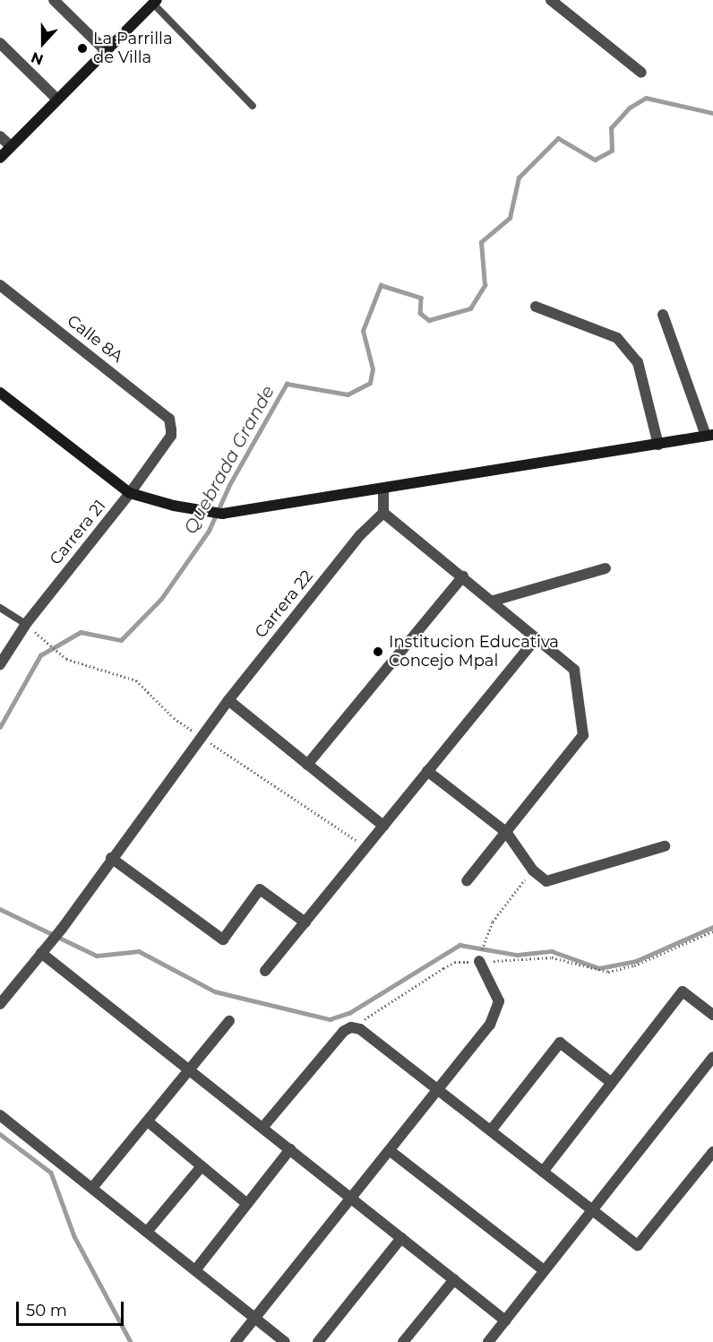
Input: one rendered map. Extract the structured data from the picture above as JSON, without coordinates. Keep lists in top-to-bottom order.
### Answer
{
  "streets": {
    "street": ["Calle 8A", "Carrera 21", "Carrera 22"]
  },
  "crossings": [
    ["Calle 8A", "Carrera 21"]
  ],
  "water": ["Quebrada Grande"],
  "places": ["La Parrilla de Villa", "Institucion Educativa Concejo Mpal"],
  "scale_bar": "50 m",
  "north": "bottom"
}
